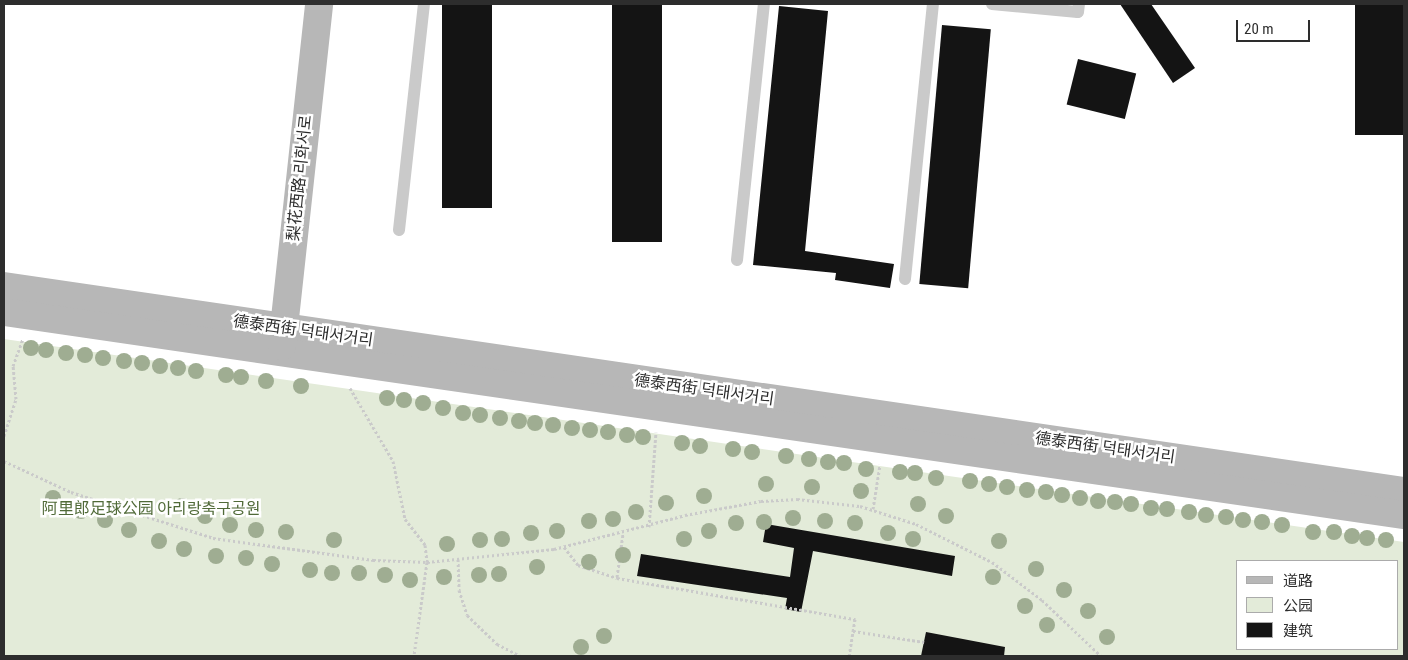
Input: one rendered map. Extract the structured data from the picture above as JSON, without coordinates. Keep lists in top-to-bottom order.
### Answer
{
  "streets": {
    "street": ["梨花西路 리화서로", "德泰西街 덕태서거리"]
  },
  "crossings": [
    ["梨花西路 리화서로", "德泰西街 덕태서거리"]
  ],
  "parks": ["阿里郎足球公园 아리랑축구공원"],
  "legend": ["道路", "公园", "建筑"],
  "scale_bar": "20 m"
}
